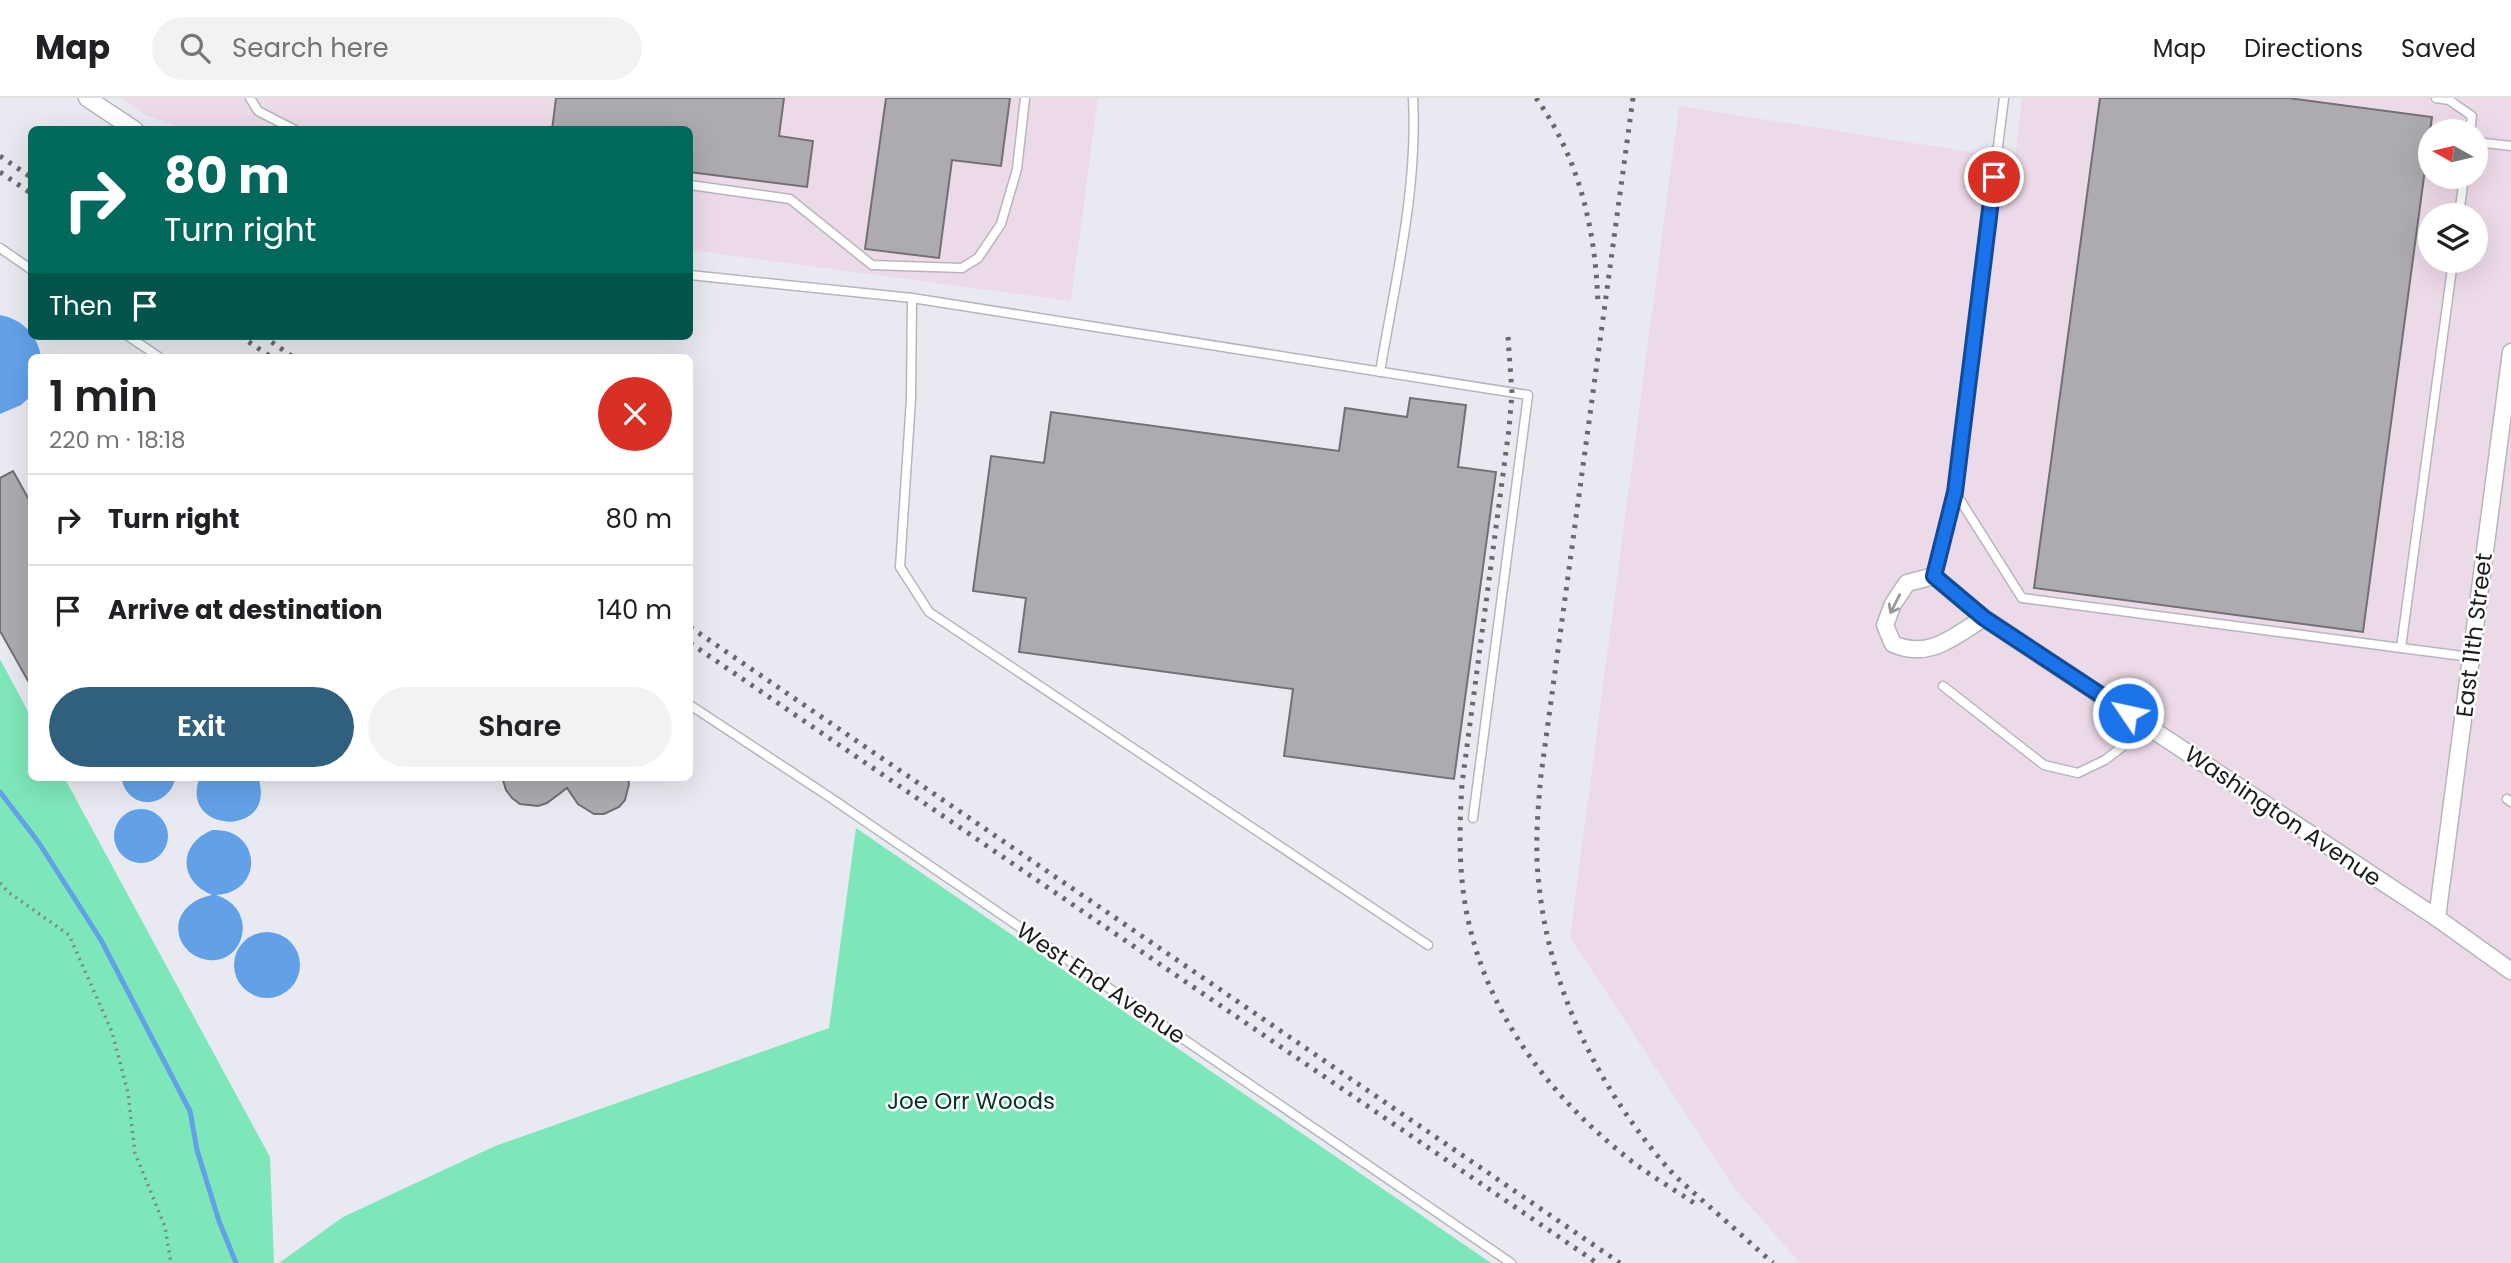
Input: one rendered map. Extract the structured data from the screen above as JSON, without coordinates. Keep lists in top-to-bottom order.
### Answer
{
  "streets": {
    "street": ["East 11th Street", "Washington Avenue"],
    "lane": ["West End Avenue"]
  },
  "crossings": [
    ["East 11th Street", "Washington Avenue"]
  ],
  "parks": ["Joe Orr Woods"],
  "north": "left",
  "page": {
    "header": "Map",
    "search": "Search here",
    "nav": ["Map", "Directions", "Saved"],
    "turn": ["80 m", "Turn right"],
    "then": "Then",
    "heading": ["1 min", "220 m · 18:18"],
    "list": [
      {
        "name": "Turn right",
        "value": "80 m"
      },
      {
        "name": "Arrive at destination",
        "value": "140 m"
      }
    ],
    "buttons": ["Exit", "Share"]
  }
}
